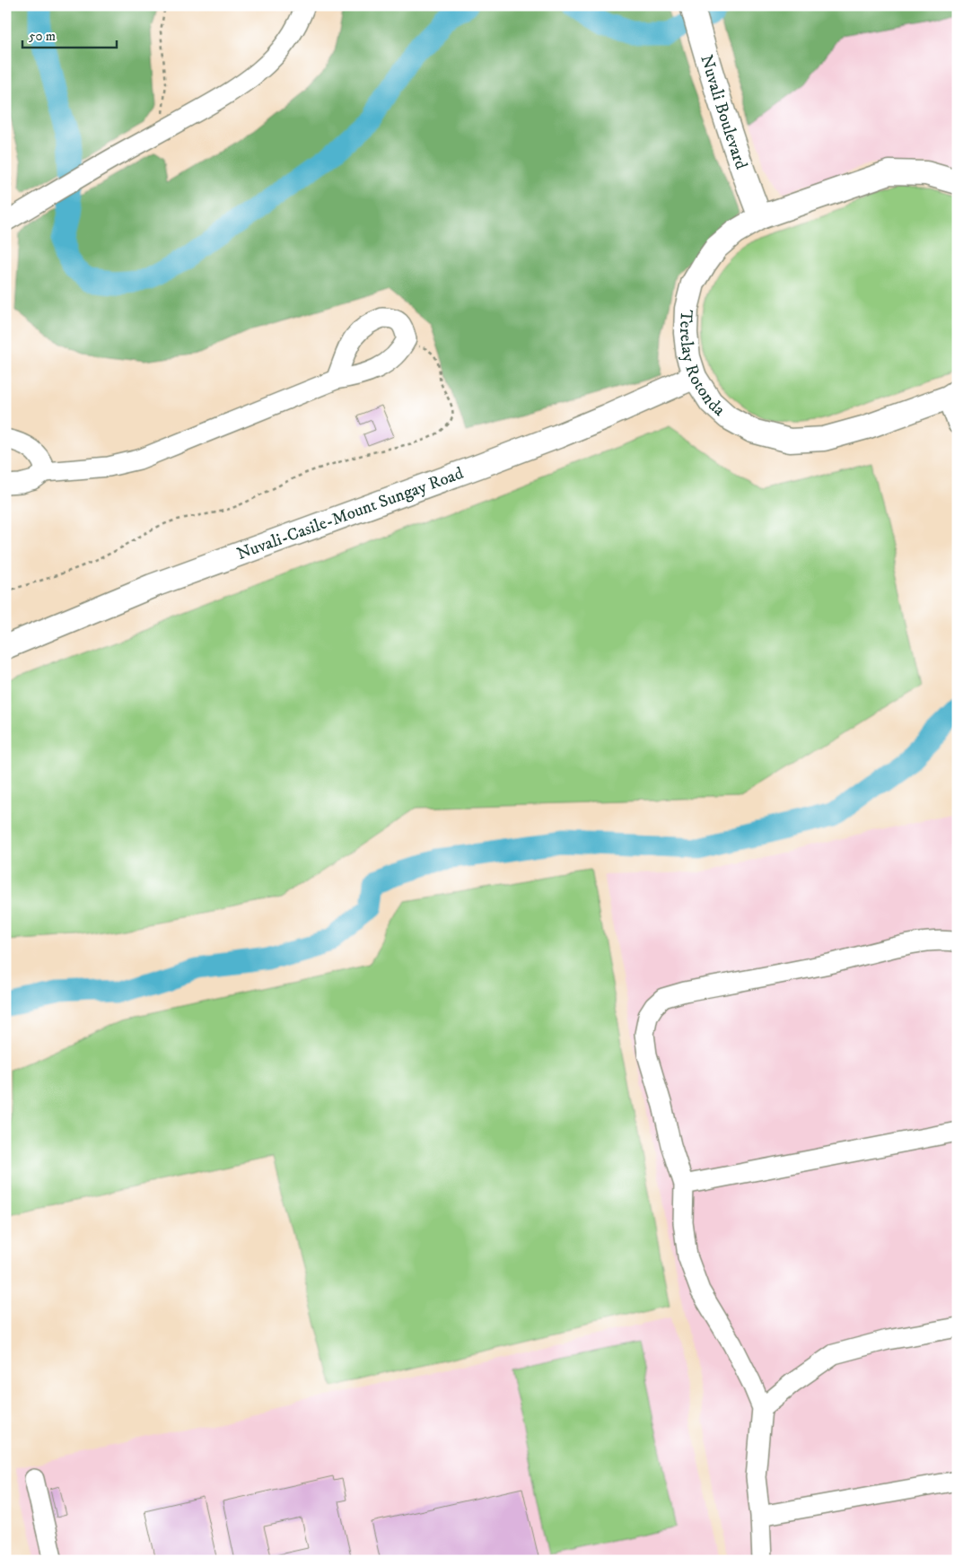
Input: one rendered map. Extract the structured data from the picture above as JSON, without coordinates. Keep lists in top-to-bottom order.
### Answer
{
  "streets": {
    "main road": ["Nuvali Boulevard", "Terelay Rotonda", "Nuvali-Casile-Mount Sungay Road"]
  },
  "crossings": [
    ["Nuvali Boulevard", "Terelay Rotonda"],
    ["Terelay Rotonda", "Nuvali-Casile-Mount Sungay Road"]
  ],
  "scale_bar": "50 m"
}
